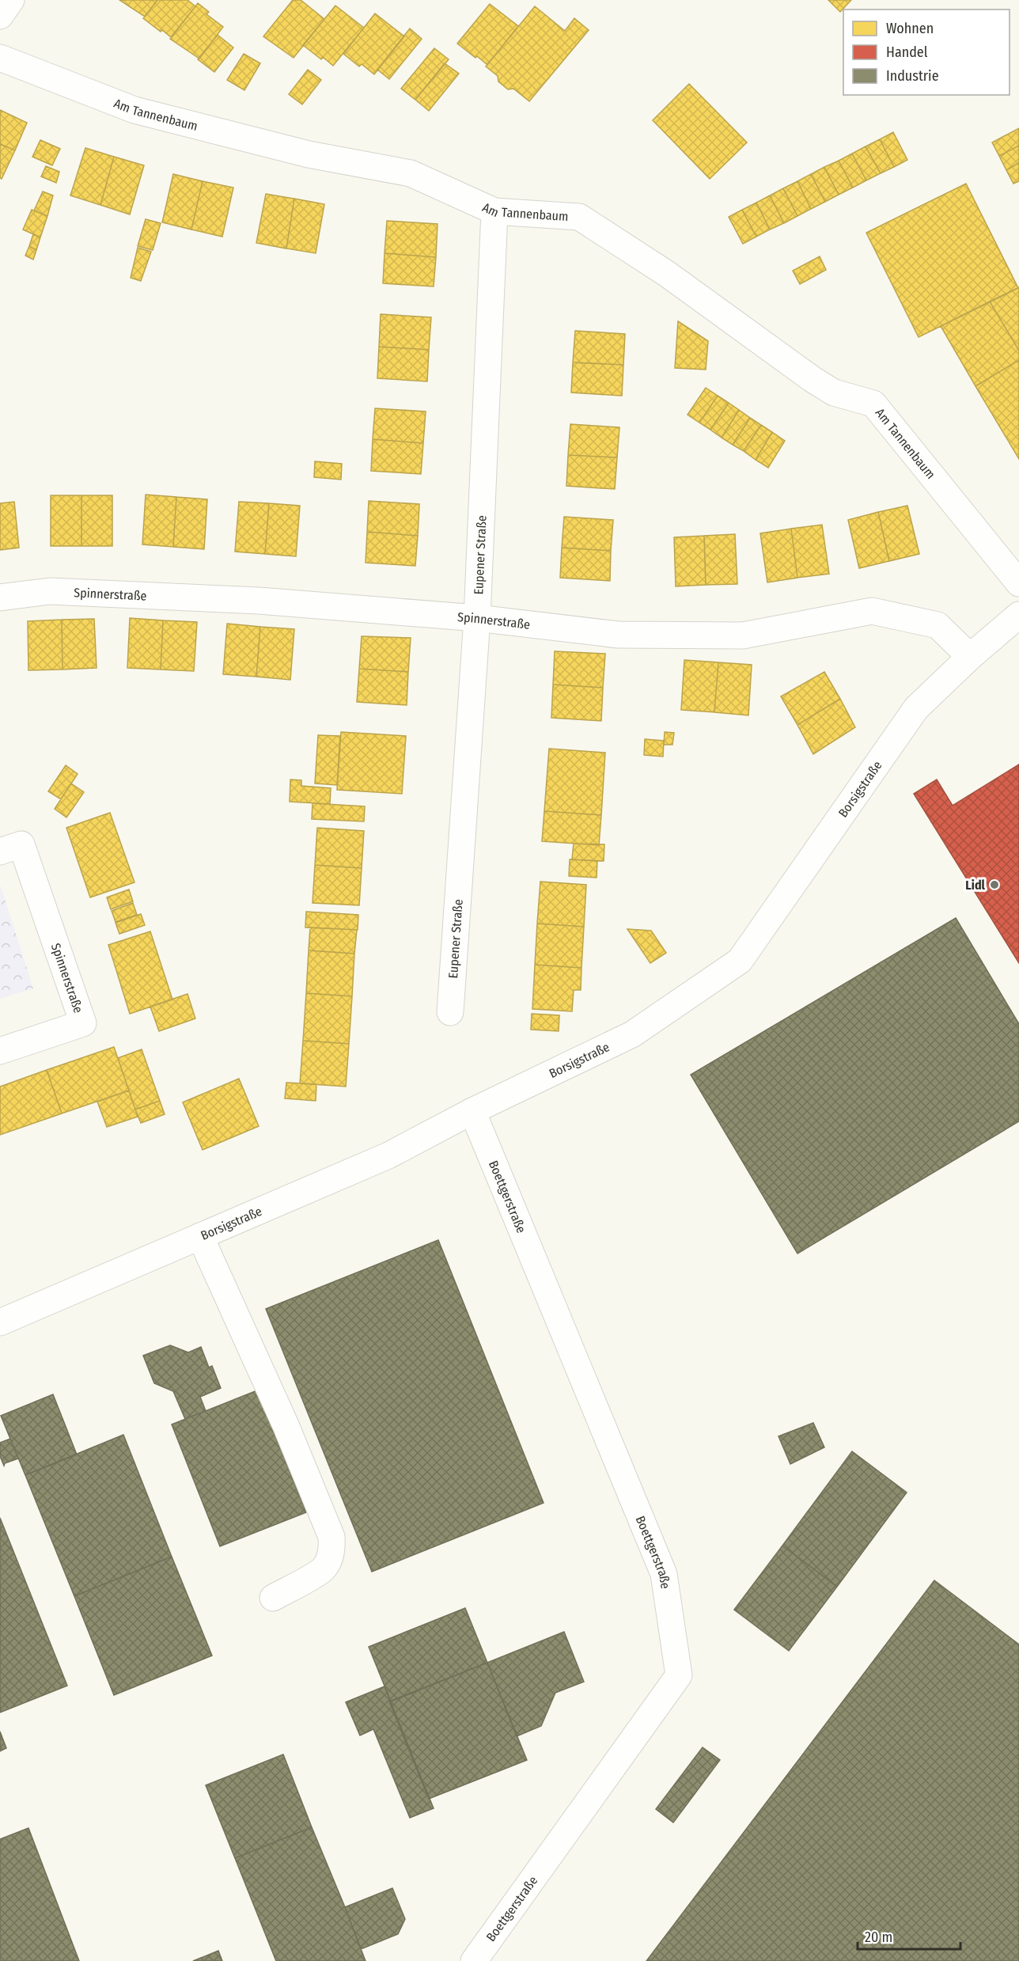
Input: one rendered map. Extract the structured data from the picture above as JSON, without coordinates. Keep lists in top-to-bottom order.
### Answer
{
  "streets": {
    "street": [
      "Am Tannenbaum",
      "Eupener Straße",
      "Spinnerstraße",
      "Borsigstraße",
      "Boettgerstraße"
    ]
  },
  "crossings": [
    ["Am Tannenbaum", "Eupener Straße"],
    ["Eupener Straße", "Spinnerstraße"],
    ["Spinnerstraße", "Borsigstraße"],
    ["Borsigstraße", "Boettgerstraße"]
  ],
  "places": ["Lidl"],
  "legend": ["Wohnen", "Handel", "Industrie"],
  "scale_bar": "20 m"
}
